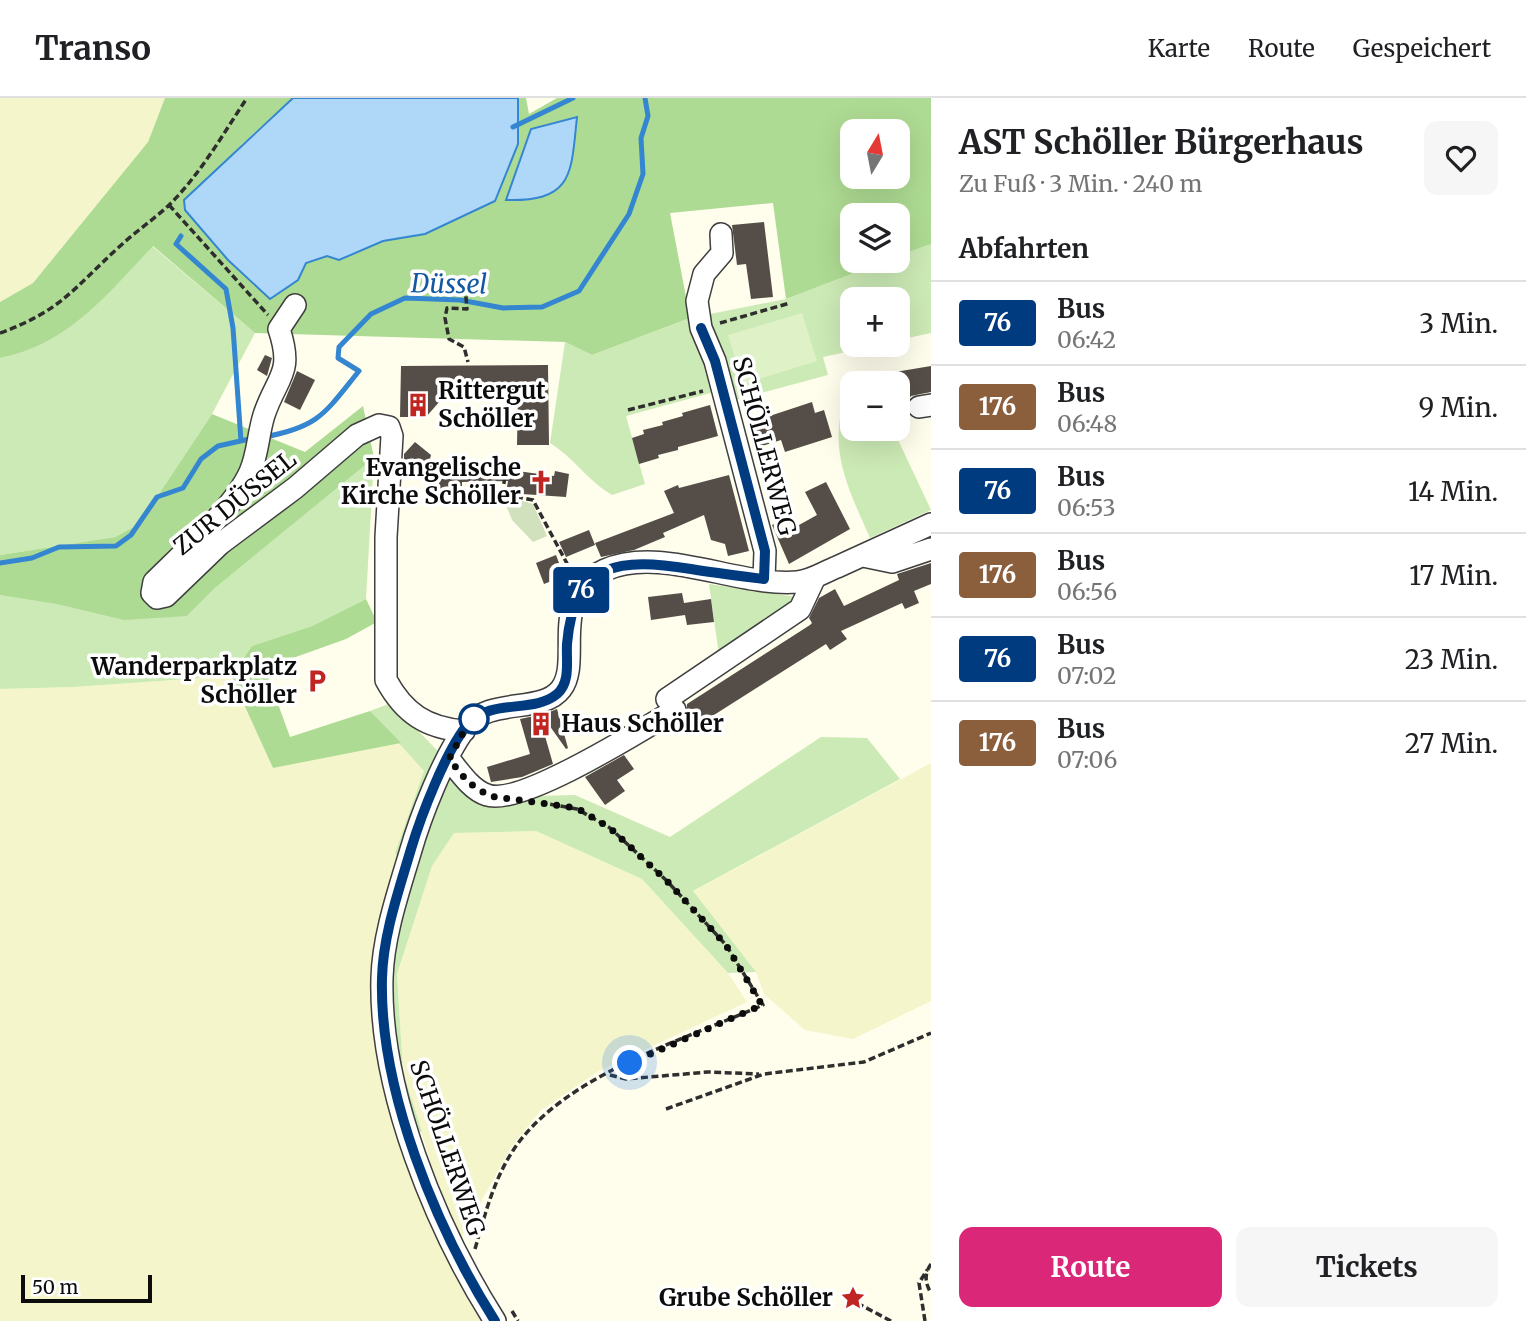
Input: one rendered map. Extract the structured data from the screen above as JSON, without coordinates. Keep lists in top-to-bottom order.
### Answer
{
  "streets": {
    "street": ["SCHÖLLERWEG", "ZUR DÜSSEL"]
  },
  "crossings": [
    ["SCHÖLLERWEG", "ZUR DÜSSEL"]
  ],
  "water": ["Düssel"],
  "places": {
    "building": ["Rittergut Schöller", "Haus Schöller"],
    "church": ["Evangelische Kirche Schöller"],
    "parking": ["Wanderparkplatz Schöller"],
    "place": ["Grube Schöller"]
  },
  "lines": ["bus line 76"],
  "scale_bar": "50 m",
  "north": "top",
  "page": {
    "header": "Transo",
    "nav": ["Karte", "Route", "Gespeichert"],
    "on_map": "76",
    "heading": [
      ["AST Schöller Bürgerhaus", "Zu Fuß · 3 Min. · 240 m"],
      "Abfahrten"
    ],
    "map_buttons": ["+", "−"],
    "list": [
      {
        "mark": "76",
        "name": "Bus",
        "note": "06:42",
        "value": "3 Min."
      },
      {
        "mark": "176",
        "name": "Bus",
        "note": "06:48",
        "value": "9 Min."
      },
      {
        "mark": "76",
        "name": "Bus",
        "note": "06:53",
        "value": "14 Min."
      },
      {
        "mark": "176",
        "name": "Bus",
        "note": "06:56",
        "value": "17 Min."
      },
      {
        "mark": "76",
        "name": "Bus",
        "note": "07:02",
        "value": "23 Min."
      },
      {
        "mark": "176",
        "name": "Bus",
        "note": "07:06",
        "value": "27 Min."
      }
    ],
    "buttons": ["Route", "Tickets"],
    "scale": "50 m"
  }
}
